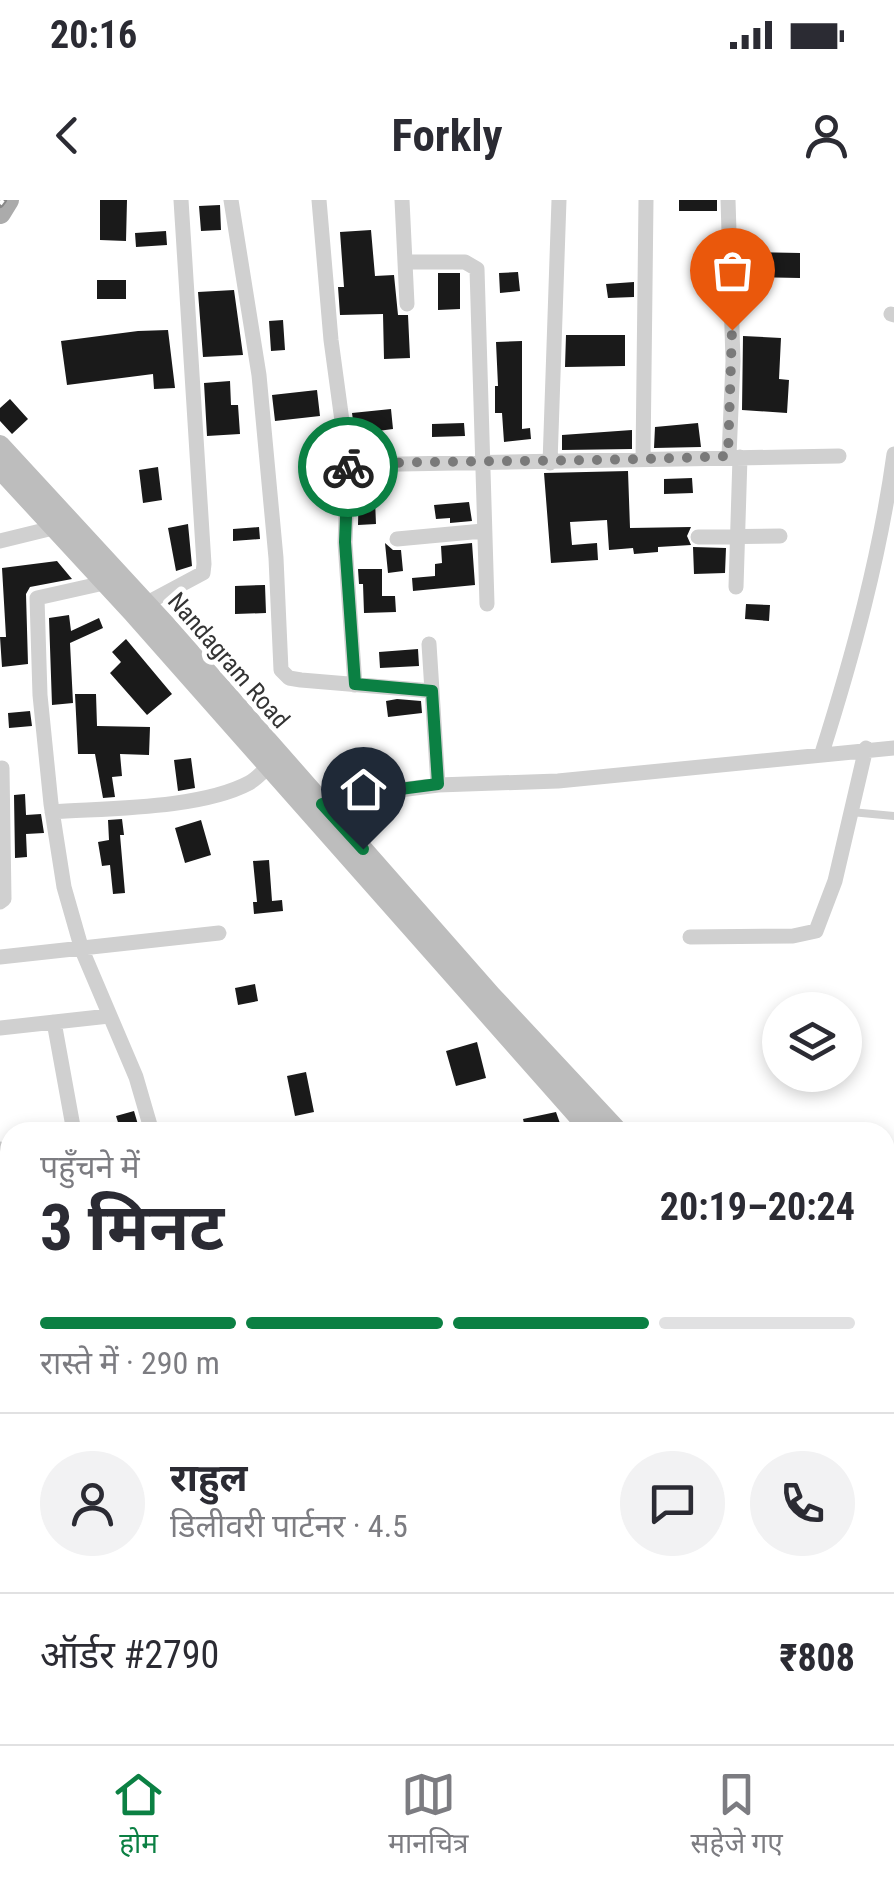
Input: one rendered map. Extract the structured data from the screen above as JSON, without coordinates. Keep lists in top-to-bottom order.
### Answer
{
  "streets": {
    "street": ["Nandagram Road"]
  },
  "page": {
    "status": "20:16",
    "header": "Forkly",
    "heading": ["3 मिनट", "पहुँचने में", "20:19–20:24"],
    "panel": [
      "राहुल",
      "डिलीवरी पार्टनर · 4.5",
      "ऑर्डर #2790",
      "₹808"
    ],
    "bar": "रास्ते में · 290 m",
    "tabs": ["होम", "मानचित्र", "सहेजे गए"]
  }
}
